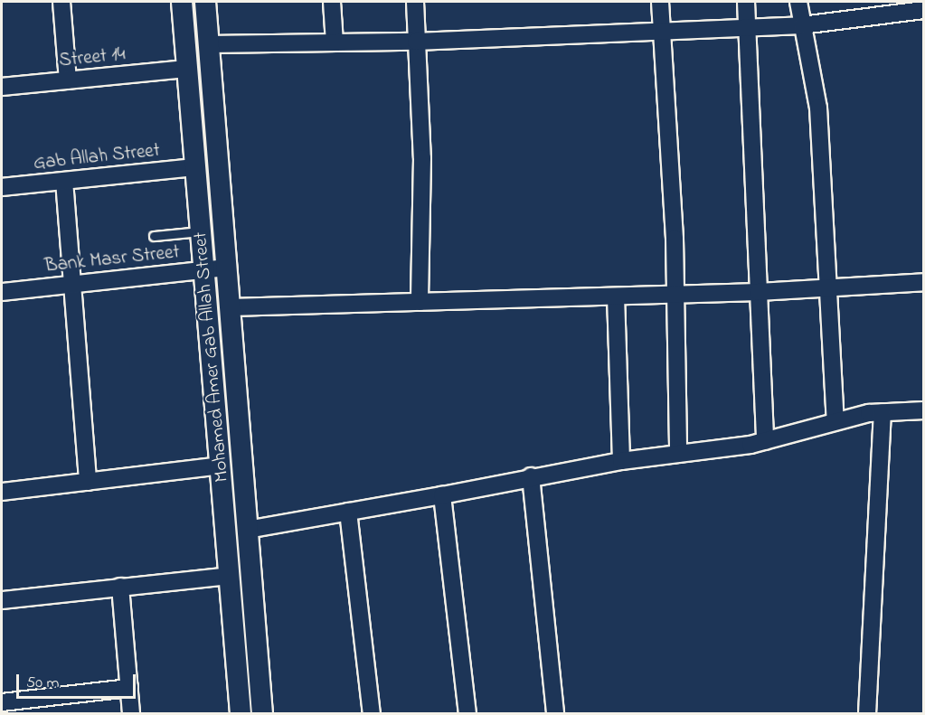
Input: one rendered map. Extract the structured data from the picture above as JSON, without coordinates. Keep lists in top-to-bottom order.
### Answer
{
  "streets": {
    "street": [
      "Street 14",
      "Gab Allah Street",
      "Bank Masr Street",
      "Mohamed Amer Gab Allah Street"
    ]
  },
  "crossings": [
    ["Street 14", "Mohamed Amer Gab Allah Street"],
    ["Gab Allah Street", "Mohamed Amer Gab Allah Street"],
    ["Bank Masr Street", "Mohamed Amer Gab Allah Street"]
  ],
  "scale_bar": "50 m"
}
